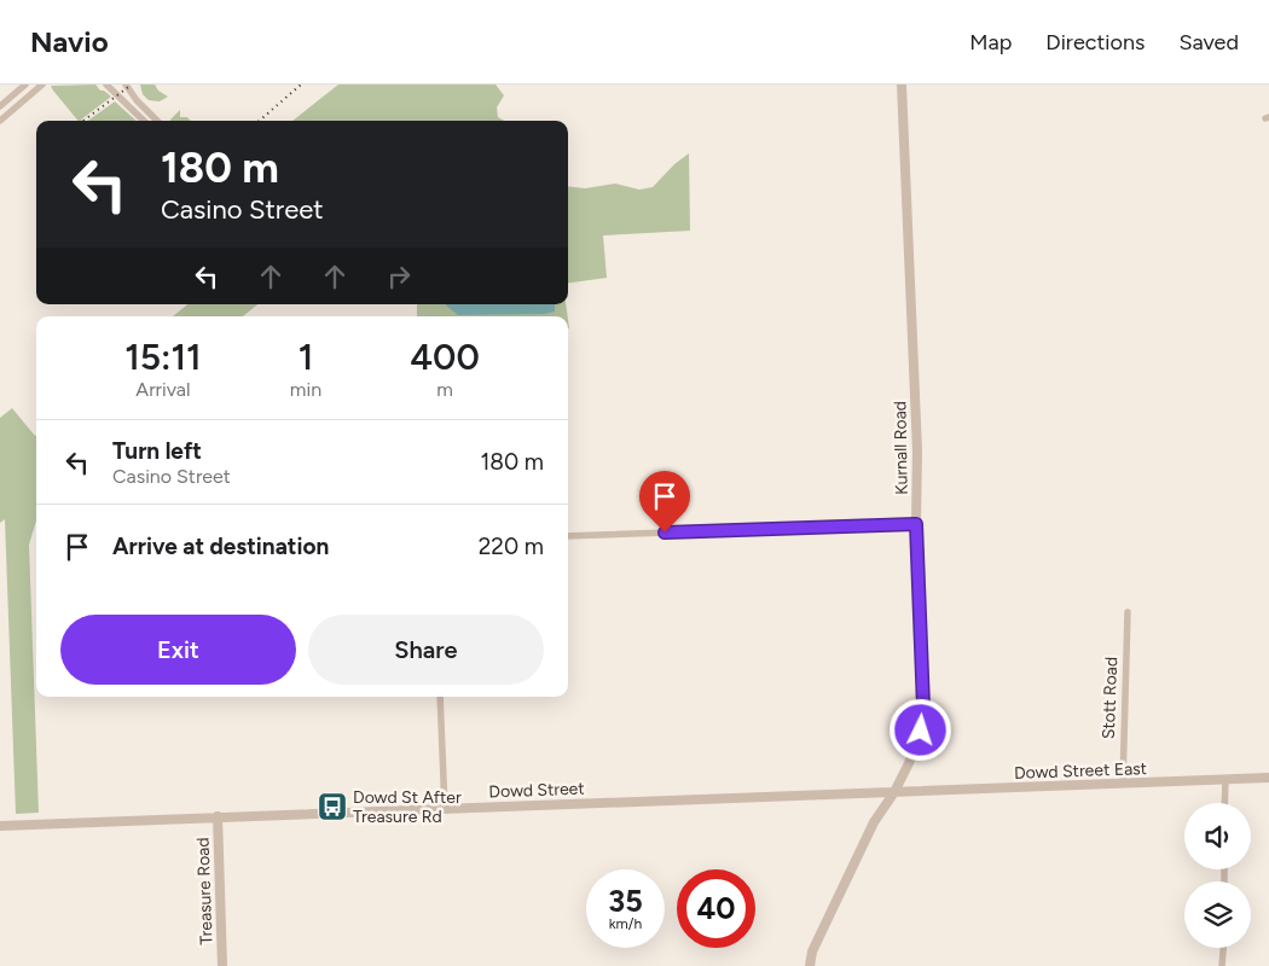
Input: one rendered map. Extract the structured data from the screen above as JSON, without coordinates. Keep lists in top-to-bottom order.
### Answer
{
  "streets": {
    "street": [
      "Kurnall Road",
      "Stott Road",
      "Dowd Street East",
      "Dowd Street",
      "Treasure Road"
    ]
  },
  "crossings": [
    ["Kurnall Road", "Dowd Street East"],
    ["Kurnall Road", "Dowd Street"],
    ["Stott Road", "Dowd Street East"],
    ["Dowd Street East", "Dowd Street"],
    ["Dowd Street", "Treasure Road"]
  ],
  "places": {
    "bus stop": ["Dowd St After Treasure Rd"]
  },
  "page": {
    "header": "Navio",
    "nav": ["Map", "Directions", "Saved"],
    "turn": ["180 m", "Casino Street"],
    "eta": [
      "15:11",
      "Arrival",
      "1",
      "min",
      "400",
      "m"
    ],
    "list": [
      {
        "name": "Turn left",
        "note": "Casino Street",
        "value": "180 m"
      },
      {
        "name": "Arrive at destination",
        "value": "220 m"
      }
    ],
    "buttons": ["Exit", "Share"],
    "speed": "35 km/h",
    "limit": "40"
  }
}
